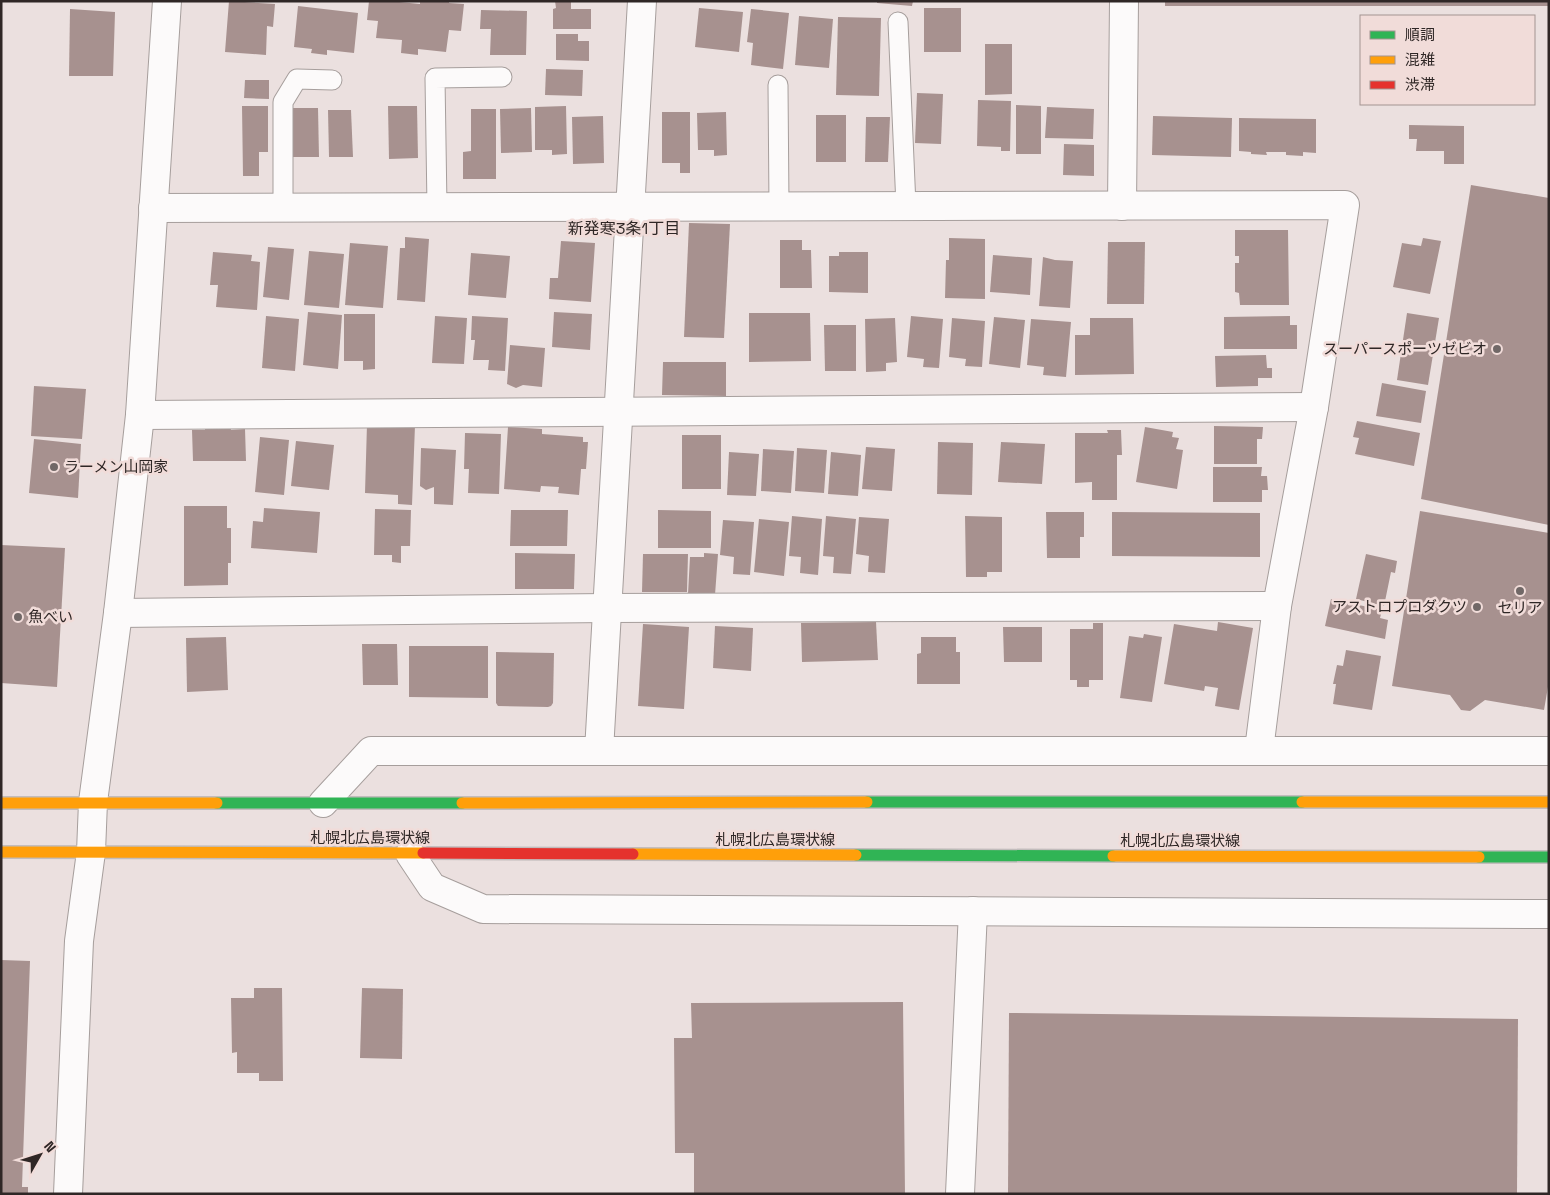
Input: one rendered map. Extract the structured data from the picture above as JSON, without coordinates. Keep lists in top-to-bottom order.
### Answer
{
  "streets": {
    "main road": ["札幌北広島環状線"]
  },
  "districts": ["新発寒3条1丁目"],
  "places": [
    "スーパースポーツゼビオ",
    "ラーメン山岡家",
    "セリア",
    "アストロプロダクツ",
    "魚べい"
  ],
  "legend": ["順調", "混雑", "渋滞"],
  "north": "top right"
}
